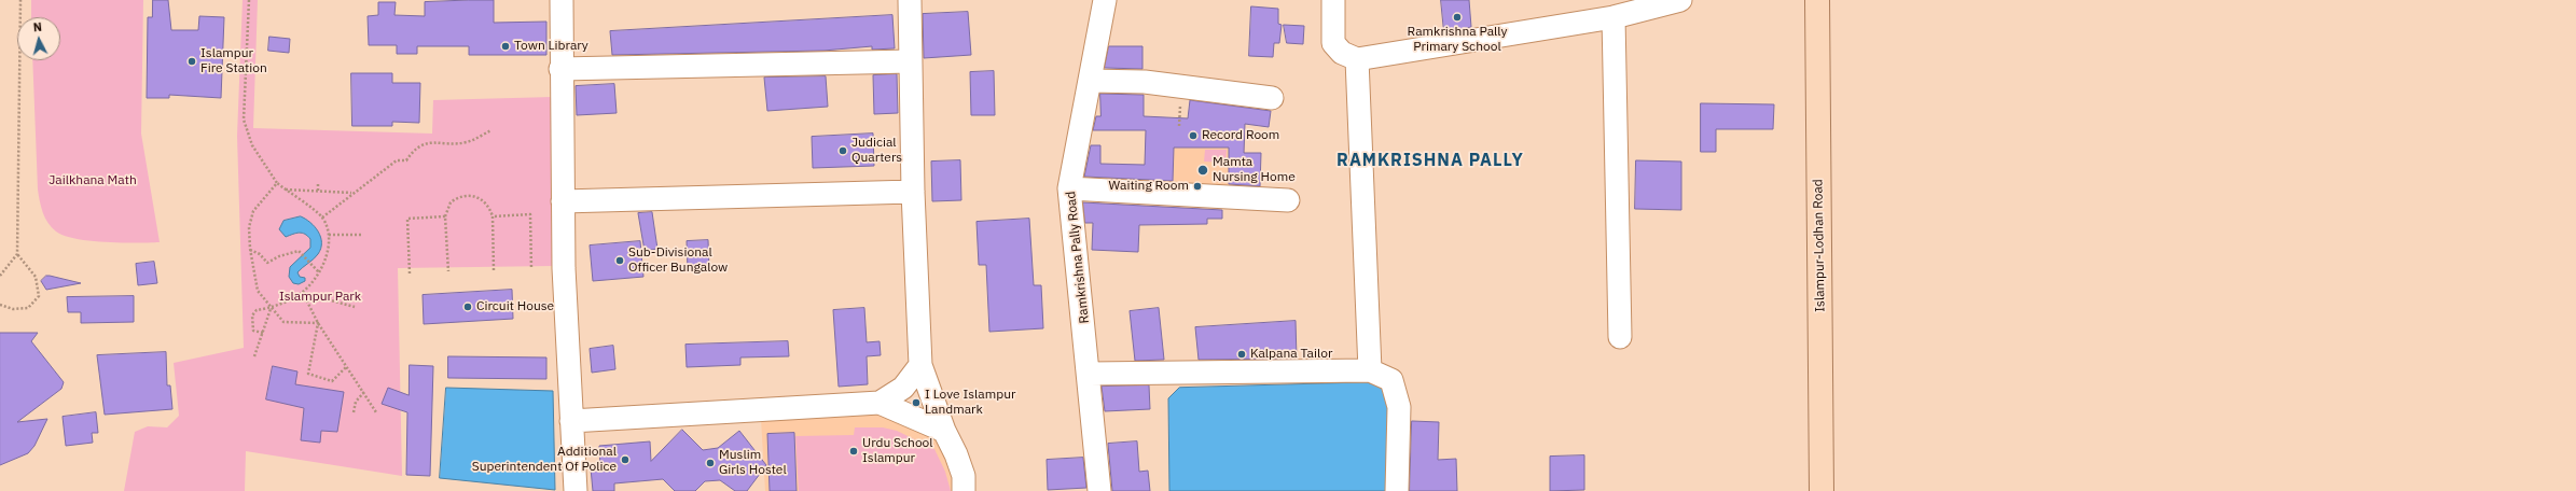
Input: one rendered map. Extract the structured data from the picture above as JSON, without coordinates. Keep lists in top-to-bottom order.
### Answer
{
  "streets": {
    "main road": ["Islampur-Lodhan Road"],
    "street": ["Ramkrishna Pally Road"]
  },
  "districts": ["RAMKRISHNA PALLY"],
  "parks": ["Jailkhana Math", "Islampur Park"],
  "places": [
    "Ramkrishna Pally Primary School",
    "Town Library",
    "Islampur Fire Station",
    "Record Room",
    "Judicial Quarters",
    "Mamta Nursing Home",
    "Waiting Room",
    "Sub-Divisional Officer Bungalow",
    "Circuit House",
    "Kalpana Tailor",
    "I Love Islampur Landmark",
    "Urdu School Islampur",
    "Additional Superintendent Of Police",
    "Muslim Girls Hostel"
  ],
  "north": "top"
}
